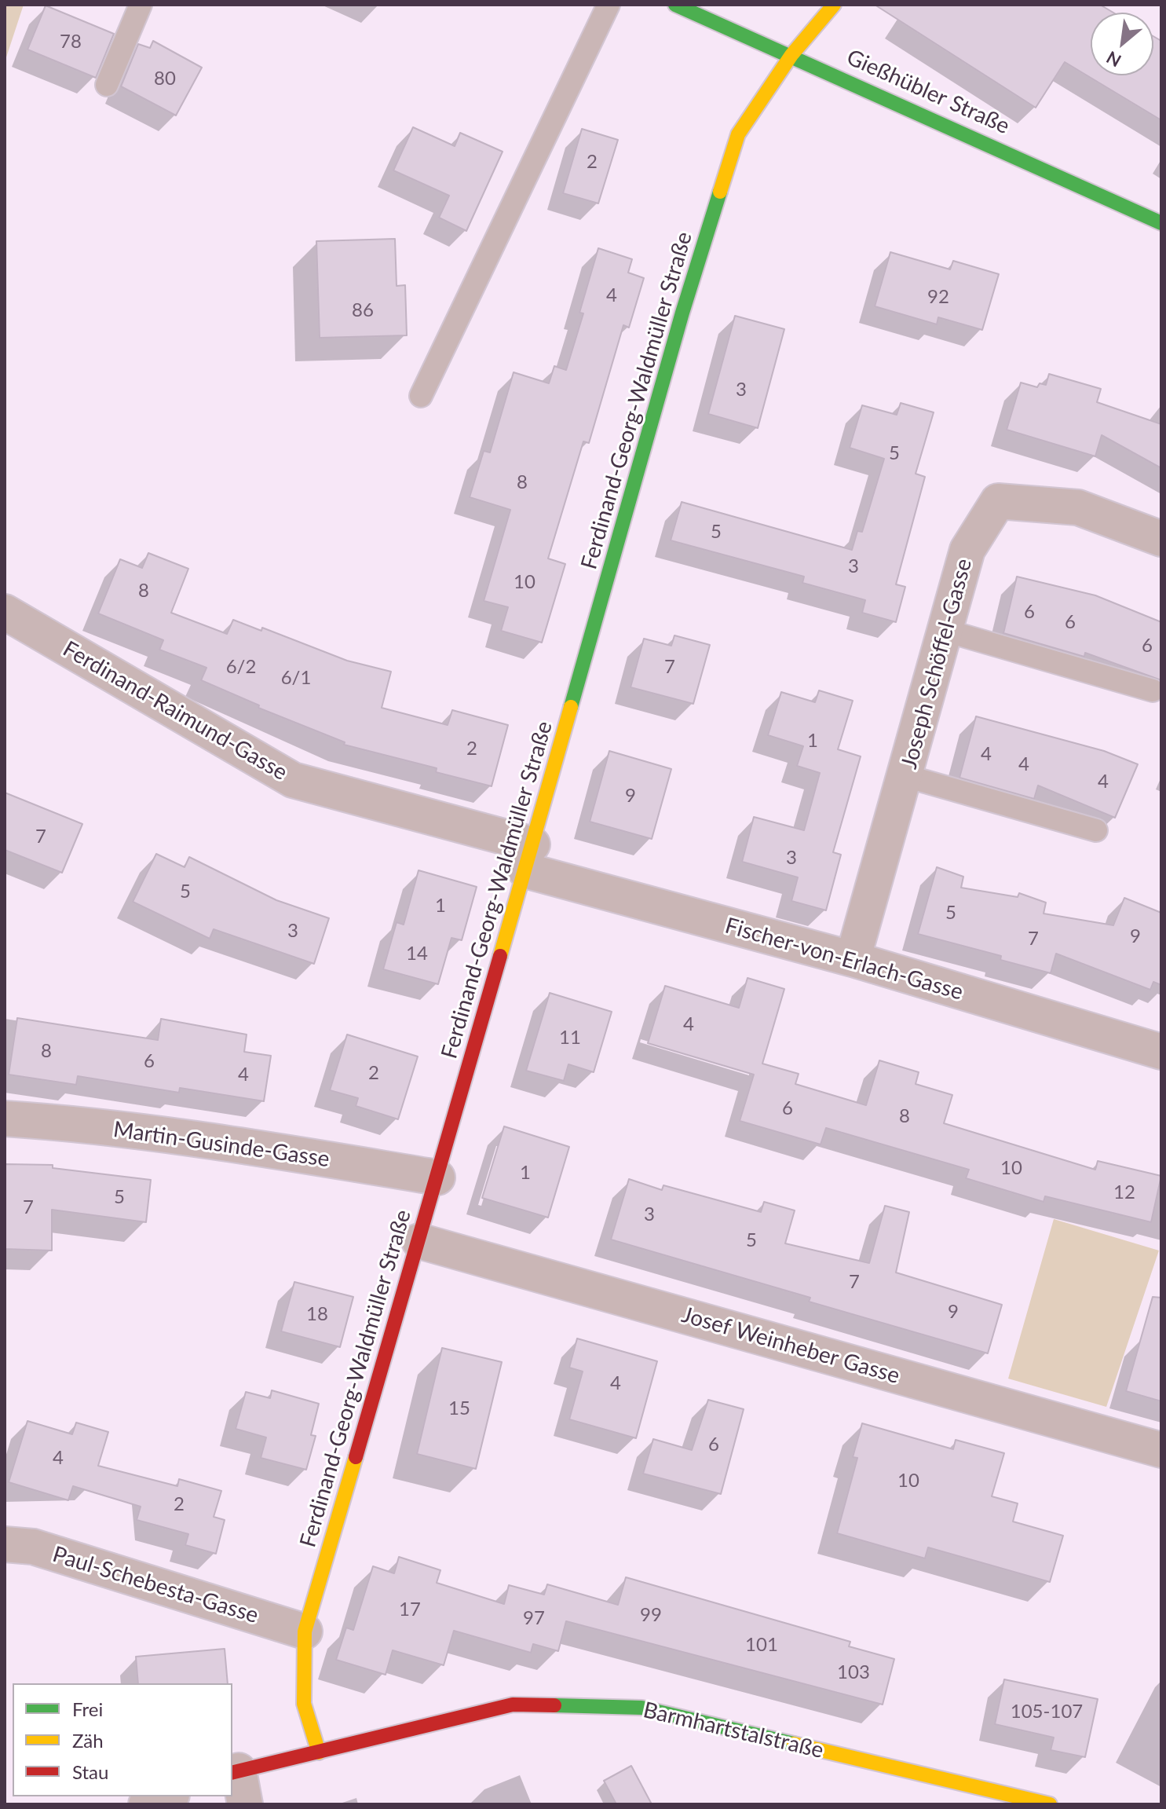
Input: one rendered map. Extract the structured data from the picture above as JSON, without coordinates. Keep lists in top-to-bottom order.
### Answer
{
  "streets": {
    "street": [
      "Gießhübler Straße",
      "Ferdinand-Georg-Waldmüller Straße",
      "Joseph Schöffel-Gasse",
      "Ferdinand-Raimund-Gasse",
      "Fischer-von-Erlach-Gasse",
      "Martin-Gusinde-Gasse",
      "Josef Weinheber Gasse",
      "Paul-Schebesta-Gasse",
      "Barmhartstalstraße"
    ]
  },
  "crossings": [
    ["Gießhübler Straße", "Ferdinand-Georg-Waldmüller Straße"],
    ["Ferdinand-Georg-Waldmüller Straße", "Ferdinand-Raimund-Gasse"],
    ["Ferdinand-Georg-Waldmüller Straße", "Fischer-von-Erlach-Gasse"],
    ["Ferdinand-Georg-Waldmüller Straße", "Martin-Gusinde-Gasse"],
    ["Ferdinand-Georg-Waldmüller Straße", "Josef Weinheber Gasse"],
    ["Ferdinand-Georg-Waldmüller Straße", "Paul-Schebesta-Gasse"],
    ["Ferdinand-Georg-Waldmüller Straße", "Barmhartstalstraße"],
    ["Joseph Schöffel-Gasse", "Fischer-von-Erlach-Gasse"],
    ["Ferdinand-Raimund-Gasse", "Fischer-von-Erlach-Gasse"]
  ],
  "house_numbers": [
    "78",
    "80",
    "2",
    "4",
    "92",
    "86",
    "3",
    "5",
    "8",
    "5",
    "3",
    "10",
    "8",
    "6",
    "6",
    "6",
    "6/2",
    "7",
    "6/1",
    "1",
    "2",
    "4",
    "4",
    "4",
    "9",
    "7",
    "3",
    "5",
    "1",
    "5",
    "3",
    "9",
    "7",
    "14",
    "4",
    "11",
    "8",
    "6",
    "2",
    "4",
    "6",
    "8",
    "10",
    "1",
    "12",
    "5",
    "7",
    "3",
    "5",
    "7",
    "9",
    "18",
    "4",
    "15",
    "6",
    "4",
    "10",
    "2",
    "17",
    "99",
    "97",
    "101",
    "103",
    "105-107"
  ],
  "legend": ["Frei", "Zäh", "Stau"],
  "north": "bottom left"
}
